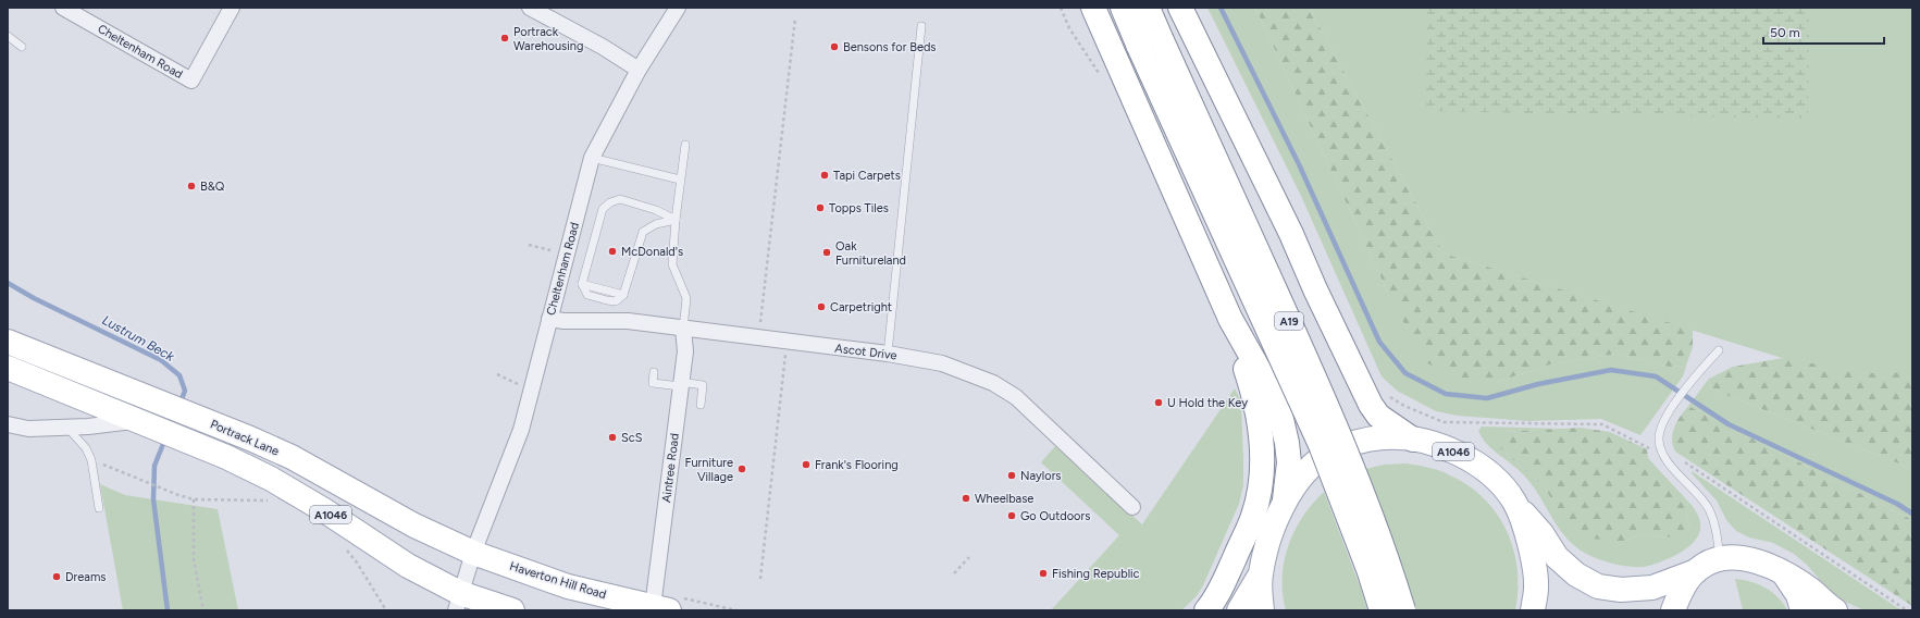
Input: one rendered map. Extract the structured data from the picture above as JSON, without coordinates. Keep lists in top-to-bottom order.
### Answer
{
  "streets": {
    "main road": [
      "A19",
      "Portrack Lane",
      "A1046",
      "Haverton Hill Road"
    ],
    "street": ["Cheltenham Road", "Ascot Drive", "Aintree Road"]
  },
  "crossings": [
    ["Cheltenham Road", "Ascot Drive"],
    ["Cheltenham Road", "Portrack Lane"],
    ["Cheltenham Road", "A1046"],
    ["Cheltenham Road", "Haverton Hill Road"],
    ["Ascot Drive", "Aintree Road"],
    ["Portrack Lane", "Haverton Hill Road"],
    ["Aintree Road", "Haverton Hill Road"]
  ],
  "water": ["Lustrum Beck"],
  "places": [
    "Portrack Warehousing",
    "Bensons for Beds",
    "Tapi Carpets",
    "B&Q",
    "Topps Tiles",
    "McDonald's",
    "Oak Furnitureland",
    "Carpetright",
    "U Hold the Key",
    "ScS",
    "Frank's Flooring",
    "Furniture Village",
    "Naylors",
    "Wheelbase",
    "Go Outdoors",
    "Fishing Republic",
    "Dreams"
  ],
  "scale_bar": "50 m"
}
